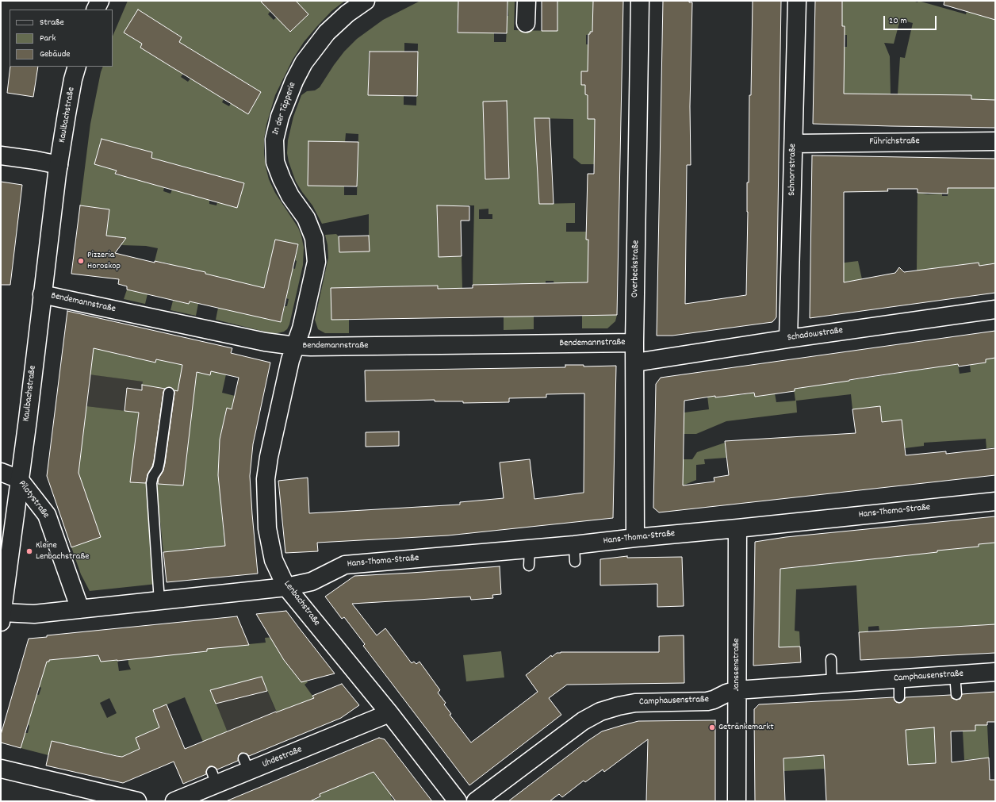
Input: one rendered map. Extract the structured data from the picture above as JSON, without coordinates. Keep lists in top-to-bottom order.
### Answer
{
  "streets": {
    "street": [
      "In der Täpperie",
      "Kaulbachstraße",
      "Führichstraße",
      "Schnorrstraße",
      "Overbeckstraße",
      "Bendemannstraße",
      "Schadowstraße",
      "Pilotystraße",
      "Hans-Thoma-Straße",
      "Lenbachstraße",
      "Janssenstraße",
      "Camphausenstraße",
      "Uhdestraße"
    ]
  },
  "crossings": [
    ["In der Täpperie", "Bendemannstraße"],
    ["In der Täpperie", "Lenbachstraße"],
    ["Kaulbachstraße", "Bendemannstraße"],
    ["Kaulbachstraße", "Pilotystraße"],
    ["Führichstraße", "Schnorrstraße"],
    ["Schnorrstraße", "Schadowstraße"],
    ["Overbeckstraße", "Bendemannstraße"],
    ["Overbeckstraße", "Schadowstraße"],
    ["Overbeckstraße", "Hans-Thoma-Straße"],
    ["Bendemannstraße", "Lenbachstraße"],
    ["Hans-Thoma-Straße", "Lenbachstraße"],
    ["Hans-Thoma-Straße", "Janssenstraße"],
    ["Lenbachstraße", "Uhdestraße"],
    ["Janssenstraße", "Camphausenstraße"]
  ],
  "places": ["Pizzeria Horoskop", "Kleine Lenbachstraße", "Getränkemarkt"],
  "legend": ["Straße", "Park", "Gebäude"],
  "scale_bar": "20 m"
}
